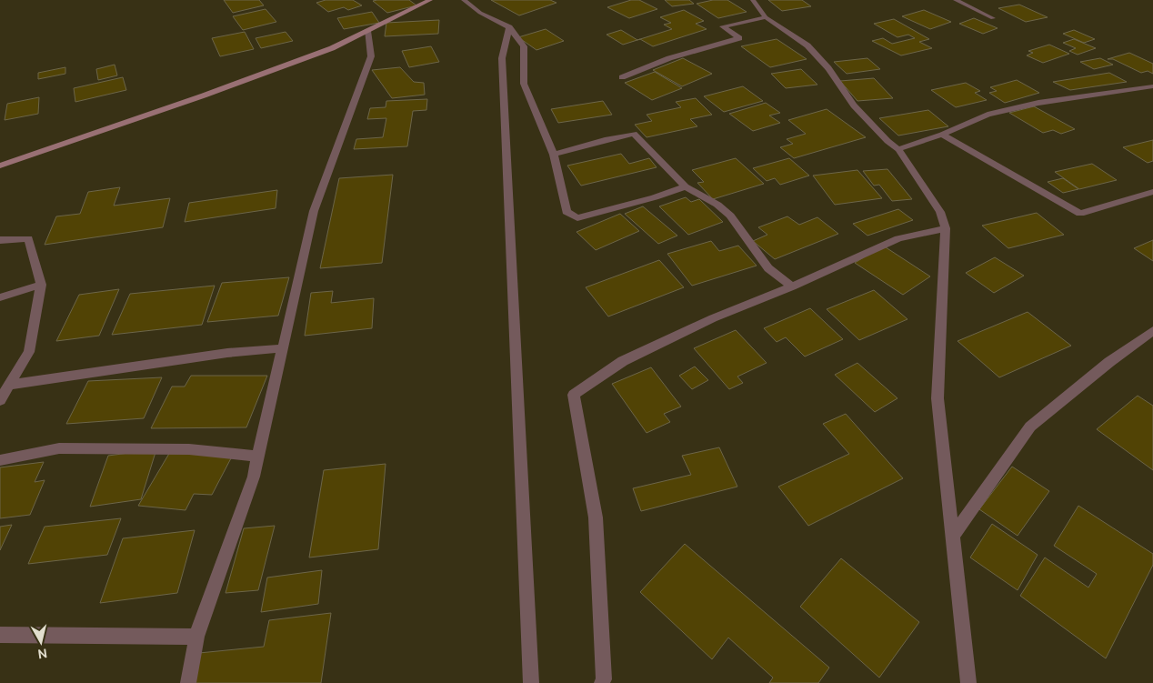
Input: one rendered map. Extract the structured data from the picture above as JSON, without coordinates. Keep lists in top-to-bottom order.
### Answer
{
  "north": "bottom"
}
